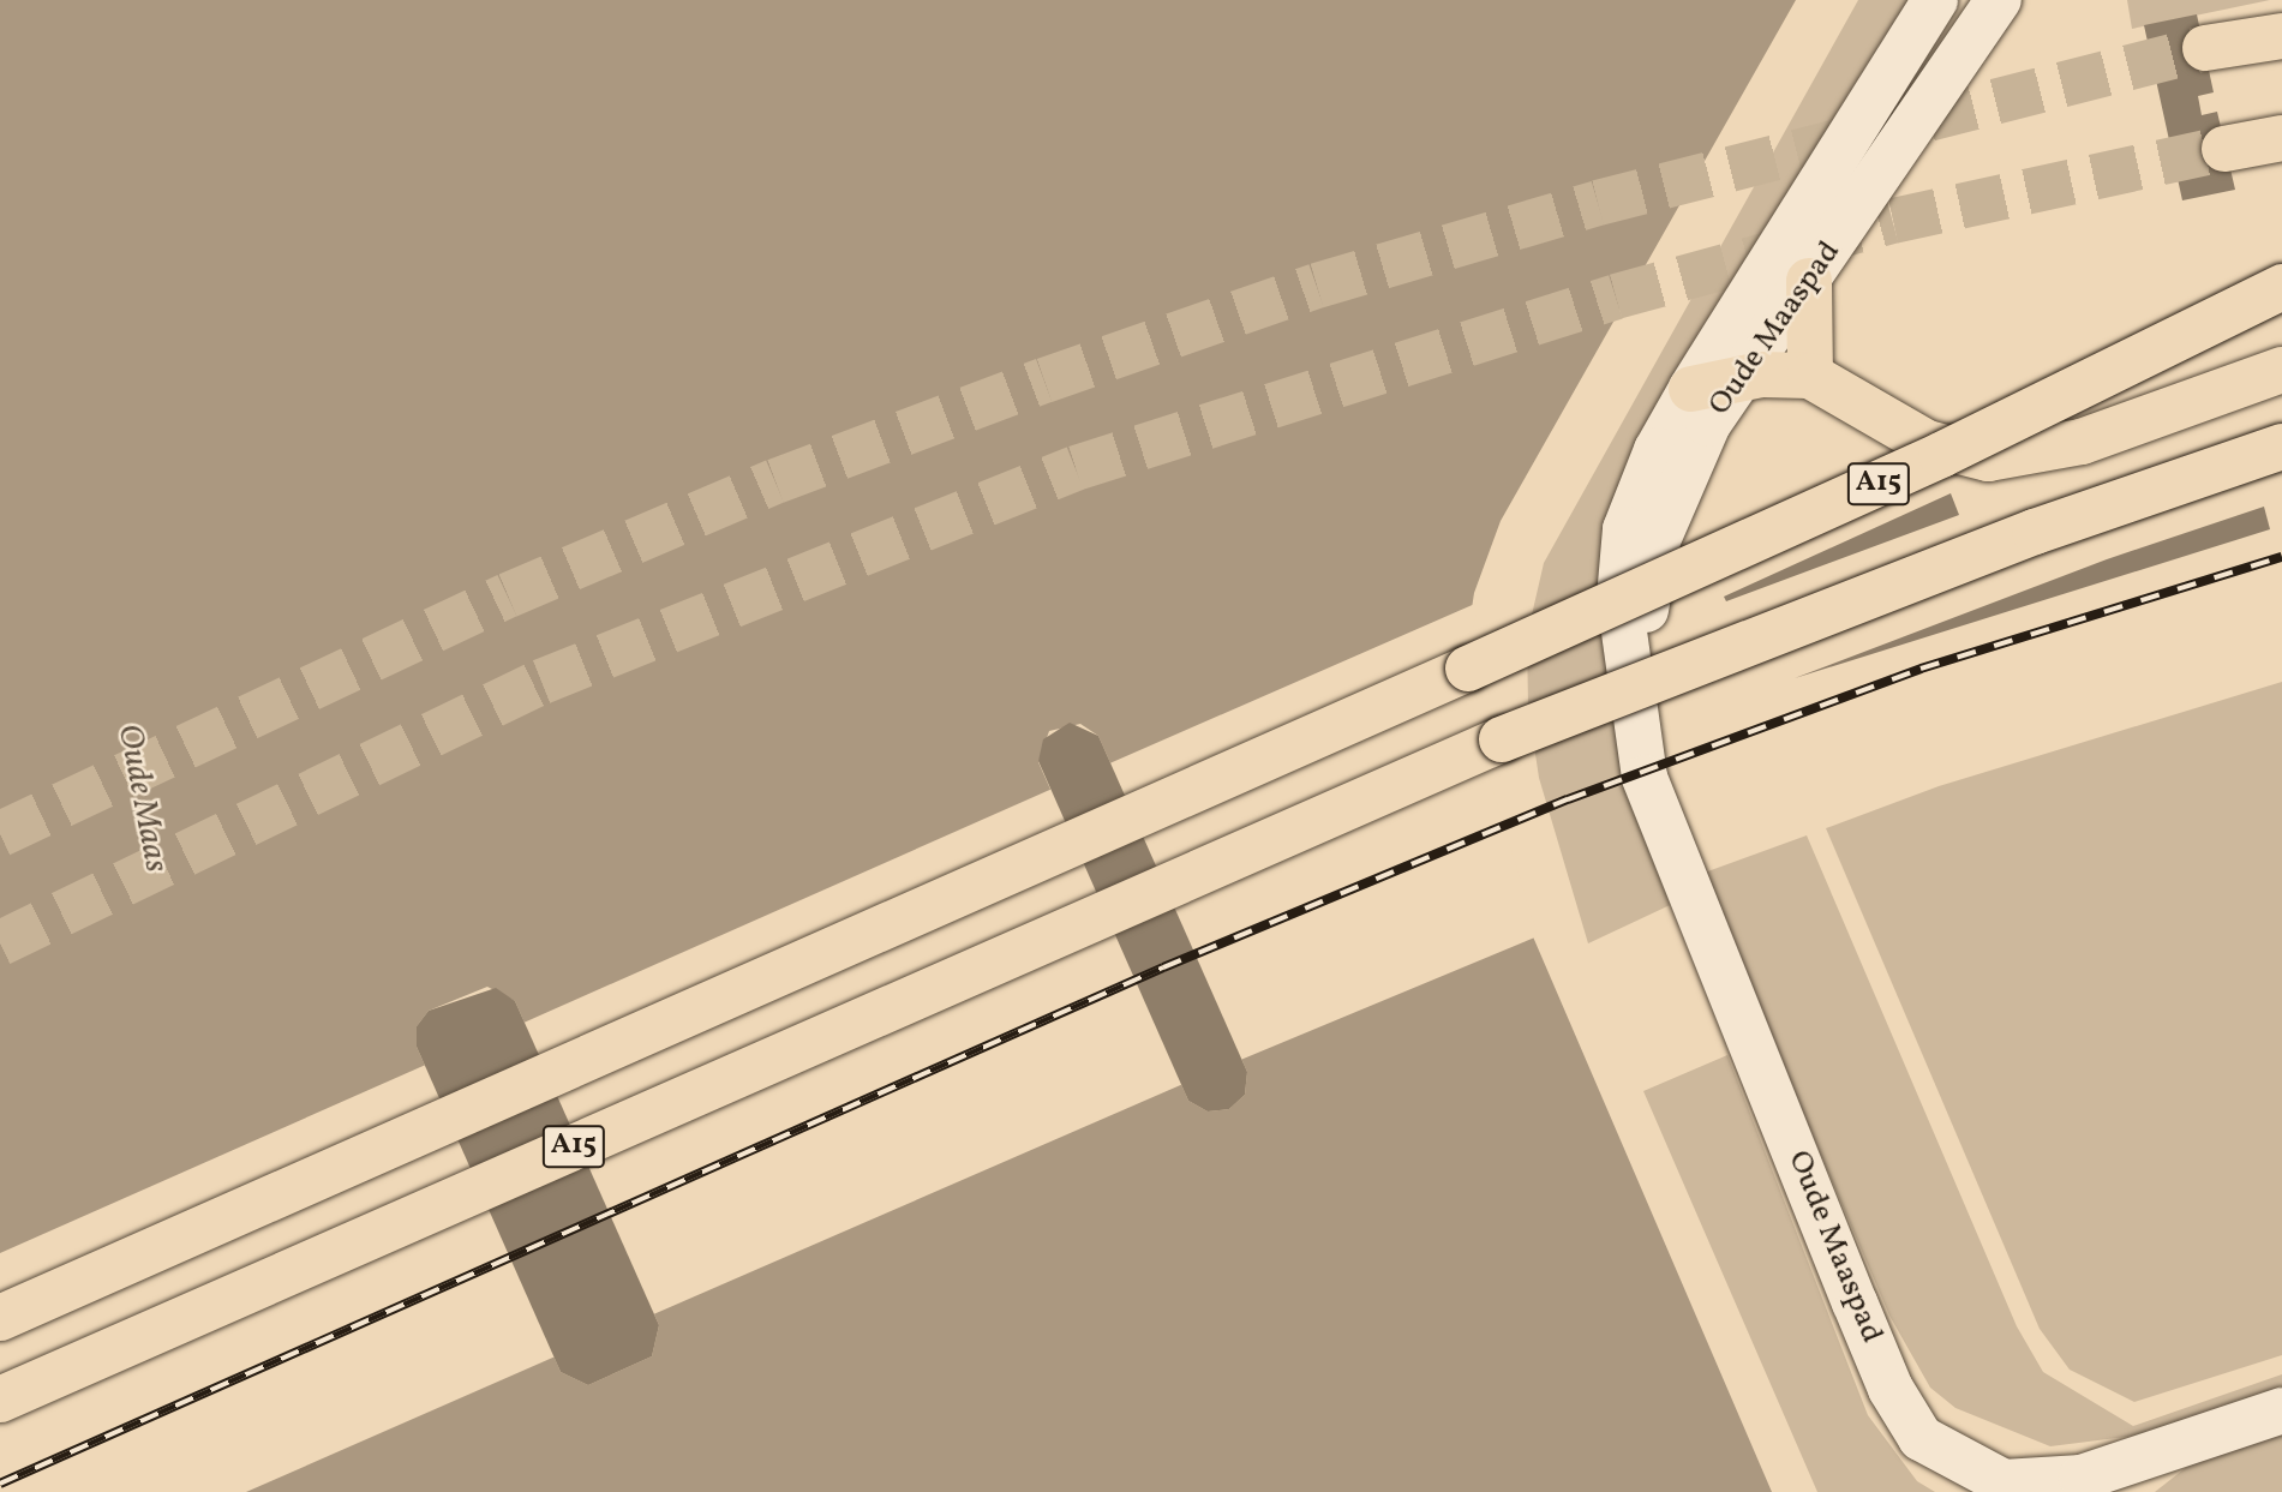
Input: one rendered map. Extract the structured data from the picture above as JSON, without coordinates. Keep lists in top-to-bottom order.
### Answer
{
  "streets": {
    "highway": ["A15"],
    "street": ["Oude Maaspad"]
  },
  "water": ["Oude Maas"]
}
